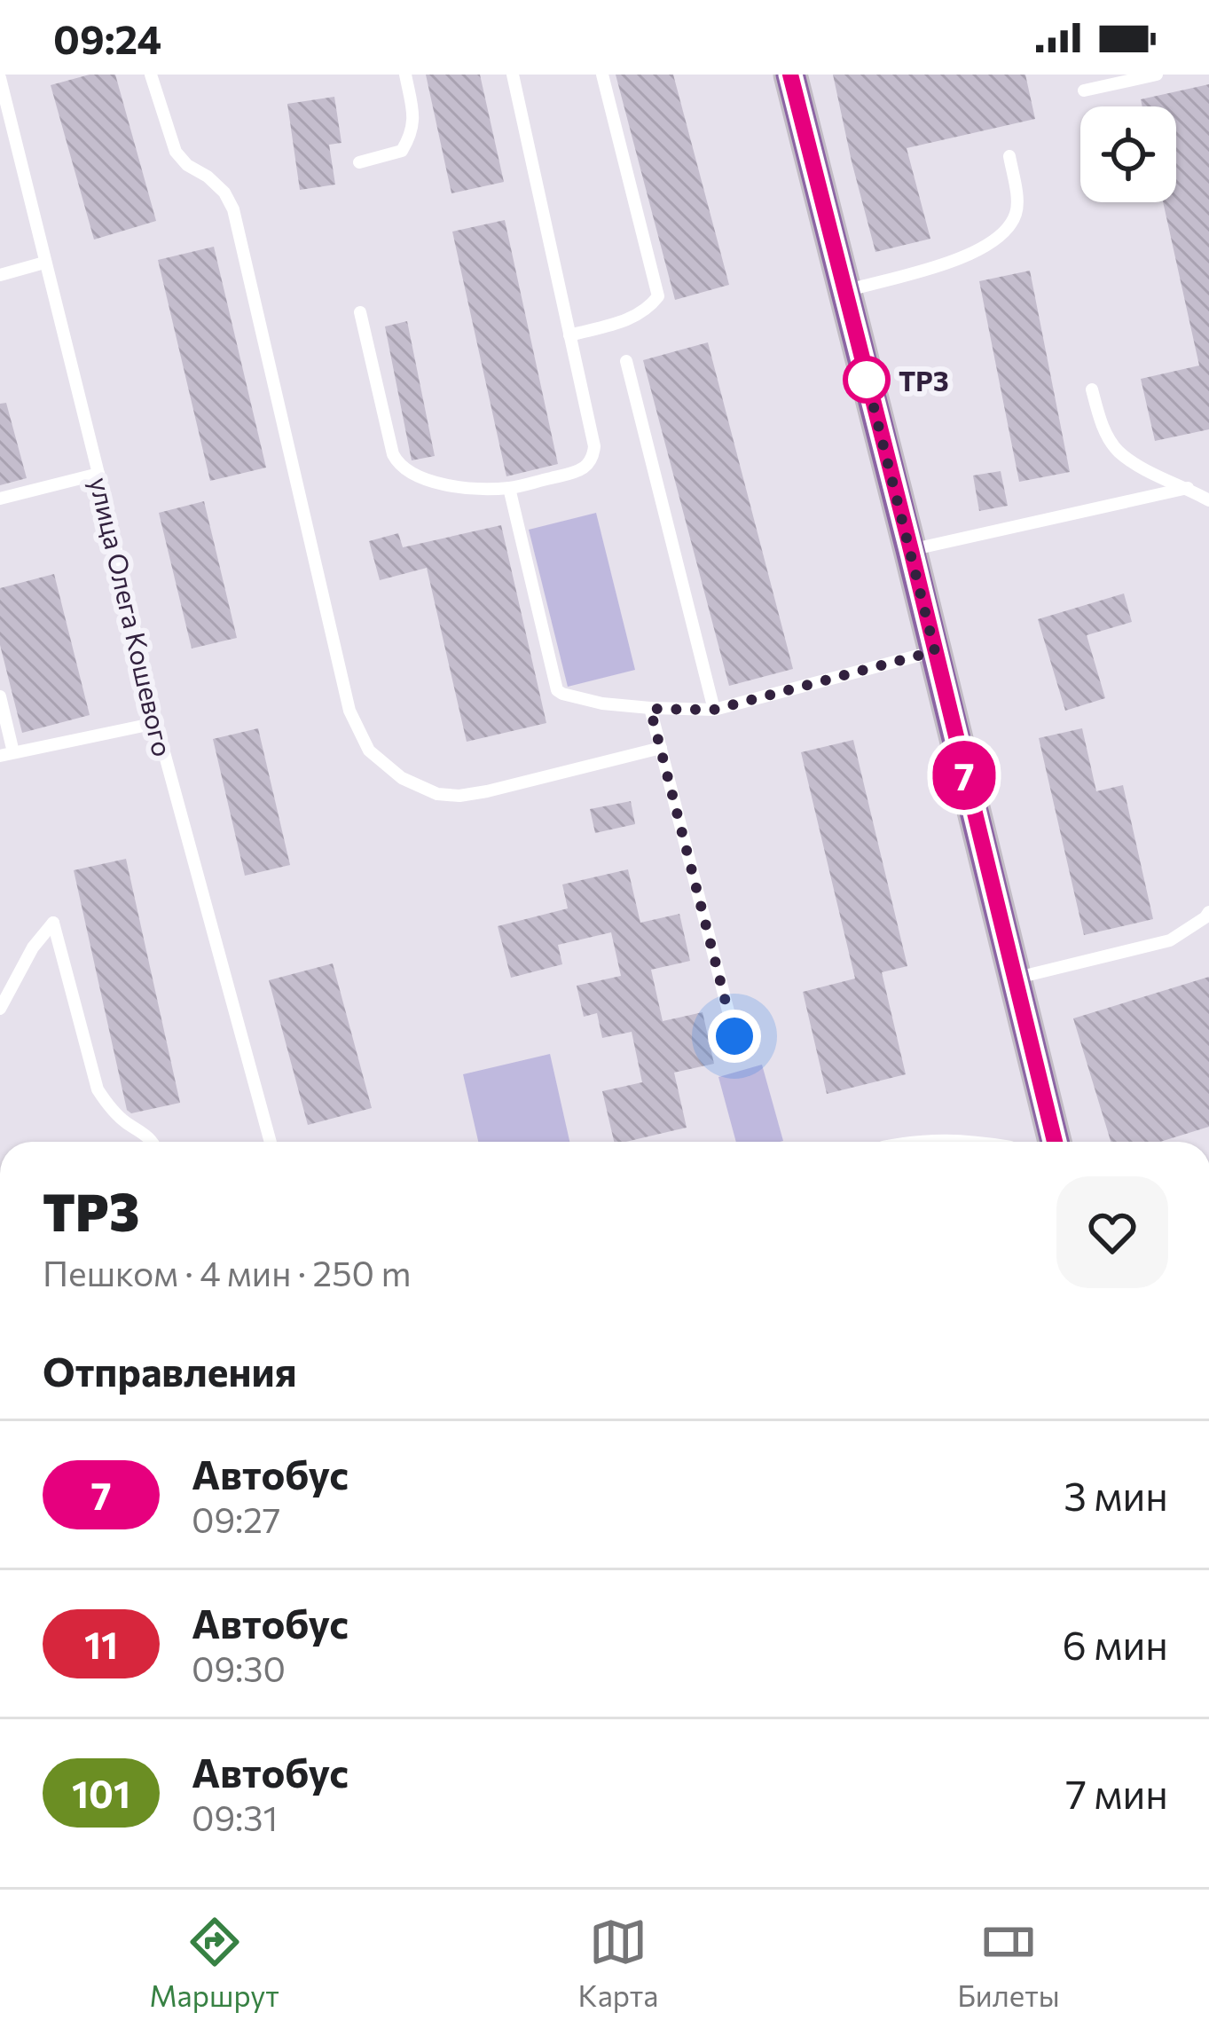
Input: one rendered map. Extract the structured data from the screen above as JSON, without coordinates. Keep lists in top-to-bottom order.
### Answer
{
  "streets": {
    "lane": ["улица Олега Кошевого"]
  },
  "places": ["ТРЗ"],
  "lines": ["bus line 7"],
  "page": {
    "status": "09:24",
    "on_map": "7",
    "heading": [
      ["ТРЗ", "Пешком · 4 мин · 250 m"],
      "Отправления"
    ],
    "list": [
      {
        "mark": "7",
        "name": "Автобус",
        "note": "09:27",
        "value": "3 мин"
      },
      {
        "mark": "11",
        "name": "Автобус",
        "note": "09:30",
        "value": "6 мин"
      },
      {
        "mark": "101",
        "name": "Автобус",
        "note": "09:31",
        "value": "7 мин"
      }
    ],
    "tabs": ["Маршрут", "Карта", "Билеты"]
  }
}
